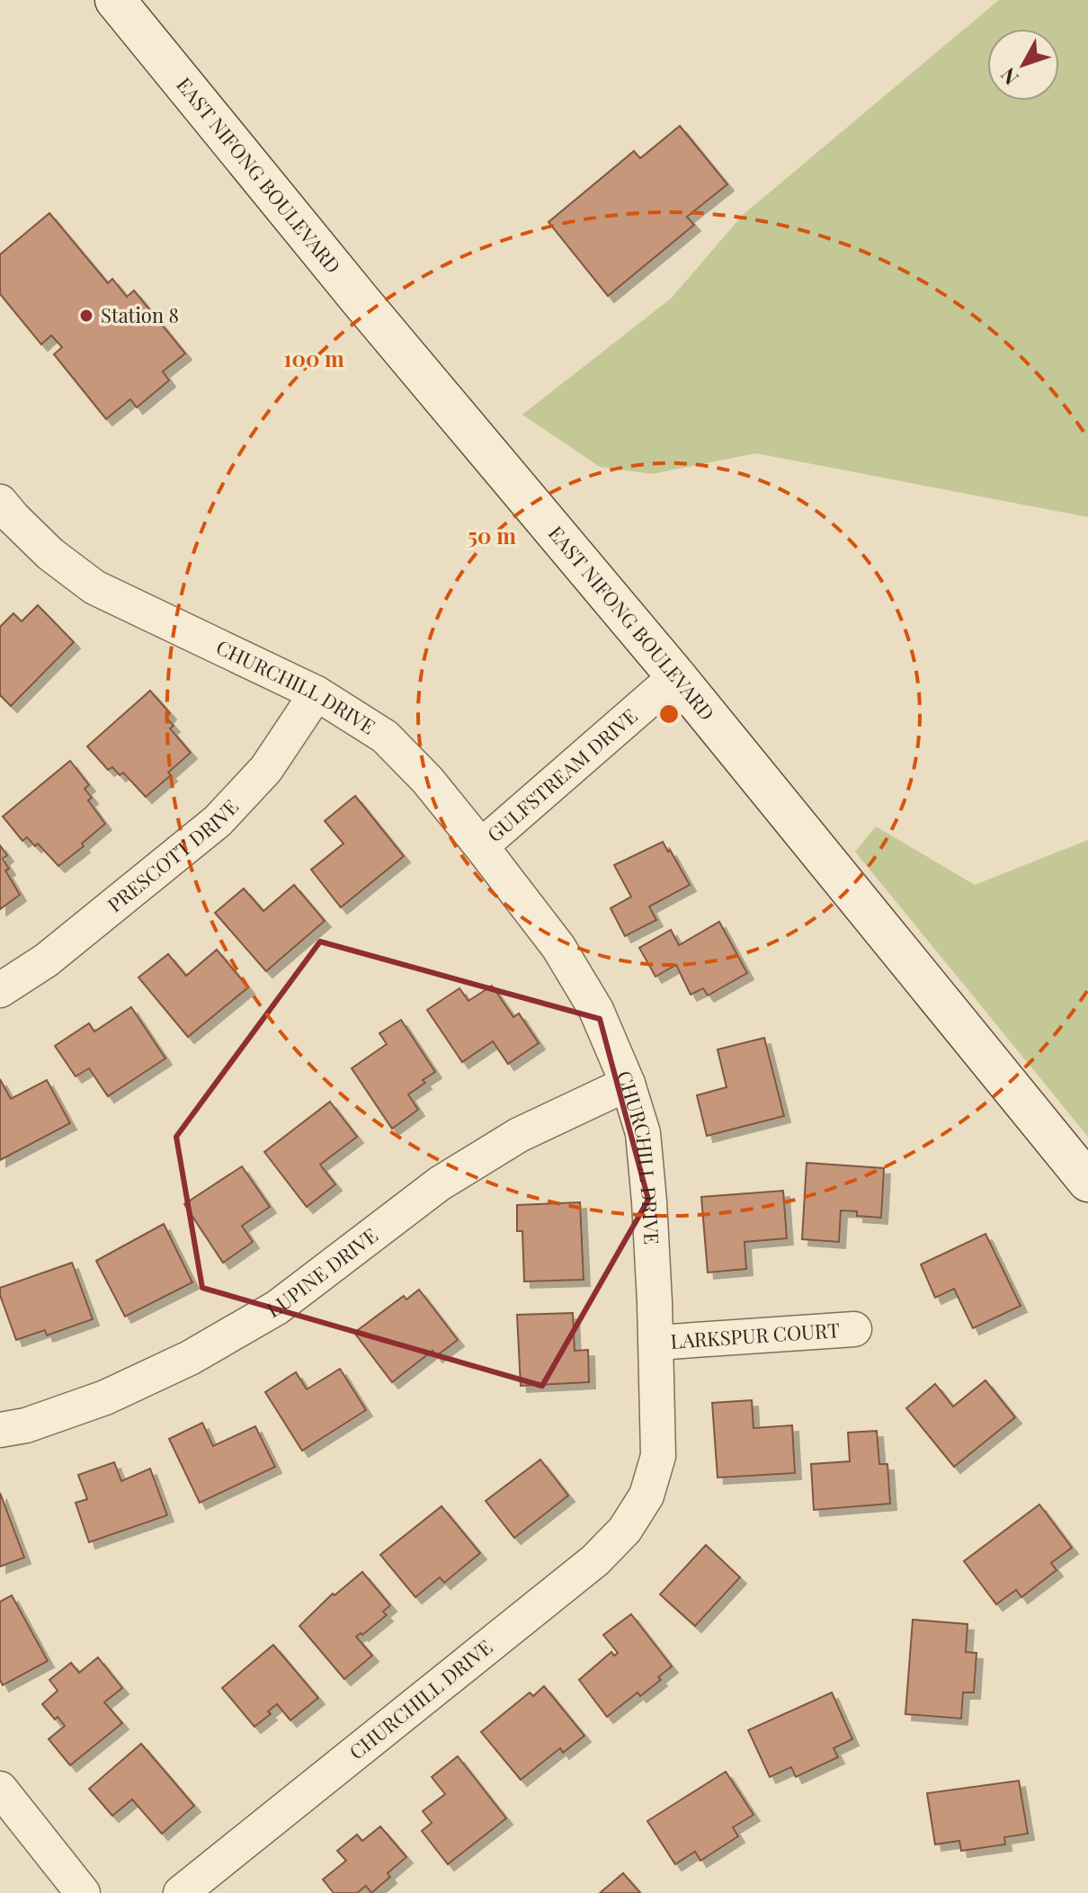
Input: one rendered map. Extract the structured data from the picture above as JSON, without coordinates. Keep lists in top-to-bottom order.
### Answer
{
  "streets": {
    "street": [
      "EAST NIFONG BOULEVARD",
      "CHURCHILL DRIVE",
      "GULFSTREAM DRIVE",
      "PRESCOTT DRIVE",
      "LUPINE DRIVE",
      "LARKSPUR COURT"
    ]
  },
  "crossings": [
    ["EAST NIFONG BOULEVARD", "GULFSTREAM DRIVE"],
    ["CHURCHILL DRIVE", "GULFSTREAM DRIVE"],
    ["CHURCHILL DRIVE", "PRESCOTT DRIVE"],
    ["CHURCHILL DRIVE", "LUPINE DRIVE"],
    ["CHURCHILL DRIVE", "LARKSPUR COURT"]
  ],
  "places": ["Station 8"],
  "north": "bottom left",
  "rings": ["100 m", "50 m"]
}
